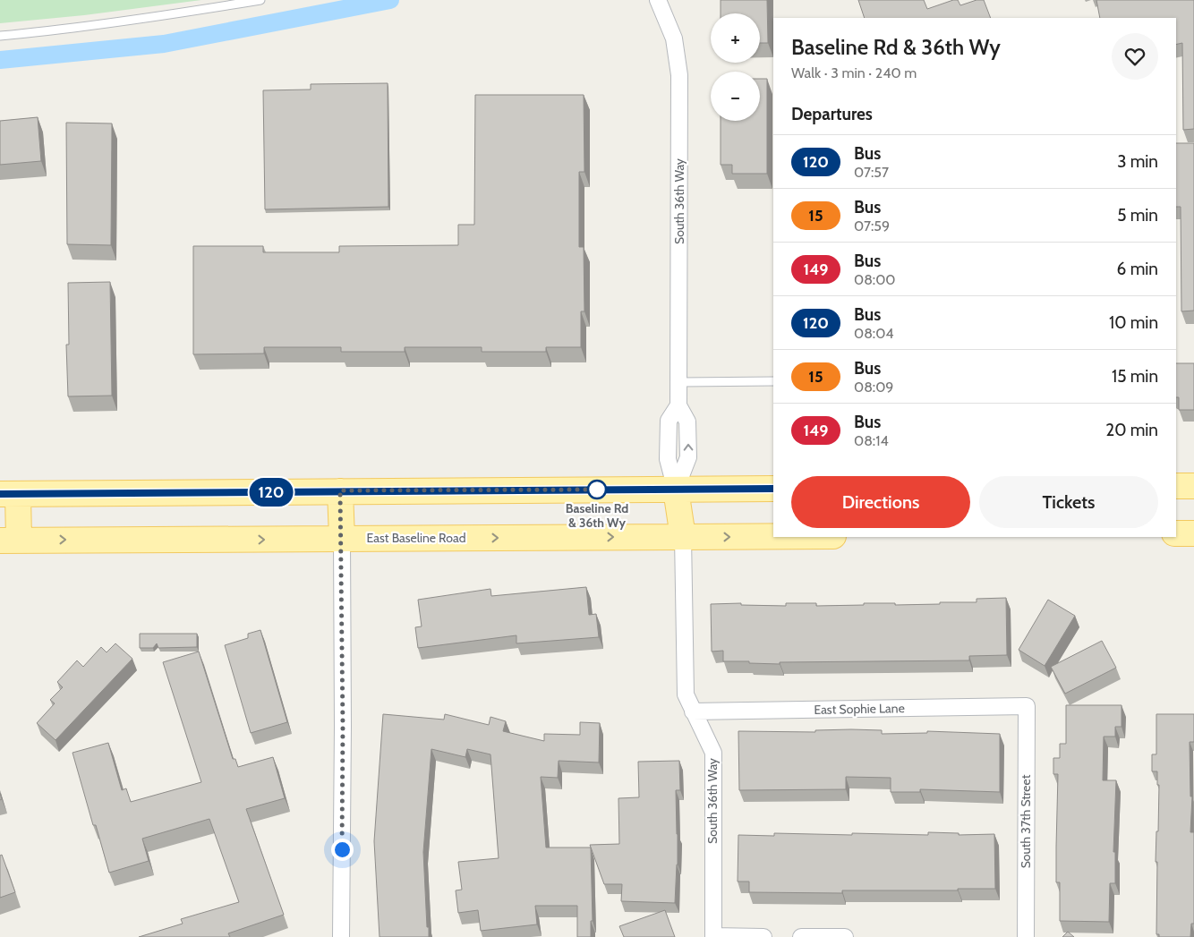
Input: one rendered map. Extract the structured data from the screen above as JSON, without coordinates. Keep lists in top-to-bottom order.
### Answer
{
  "streets": {
    "main road": ["East Baseline Road"],
    "street": ["South 36th Way", "East Sophie Lane", "South 37th Street"]
  },
  "crossings": [
    ["South 36th Way", "East Baseline Road"],
    ["South 36th Way", "East Sophie Lane"],
    ["East Sophie Lane", "South 37th Street"]
  ],
  "places": ["Baseline Rd & 36th Wy"],
  "lines": ["bus line 120"],
  "page": {
    "on_map": "120",
    "map_buttons": ["+", "−"],
    "heading": [
      ["Baseline Rd & 36th Wy", "Walk · 3 min · 240 m"],
      "Departures"
    ],
    "list": [
      {
        "mark": "120",
        "name": "Bus",
        "note": "07:57",
        "value": "3 min"
      },
      {
        "mark": "15",
        "name": "Bus",
        "note": "07:59",
        "value": "5 min"
      },
      {
        "mark": "149",
        "name": "Bus",
        "note": "08:00",
        "value": "6 min"
      },
      {
        "mark": "120",
        "name": "Bus",
        "note": "08:04",
        "value": "10 min"
      },
      {
        "mark": "15",
        "name": "Bus",
        "note": "08:09",
        "value": "15 min"
      },
      {
        "mark": "149",
        "name": "Bus",
        "note": "08:14",
        "value": "20 min"
      }
    ],
    "buttons": ["Directions", "Tickets"]
  }
}
